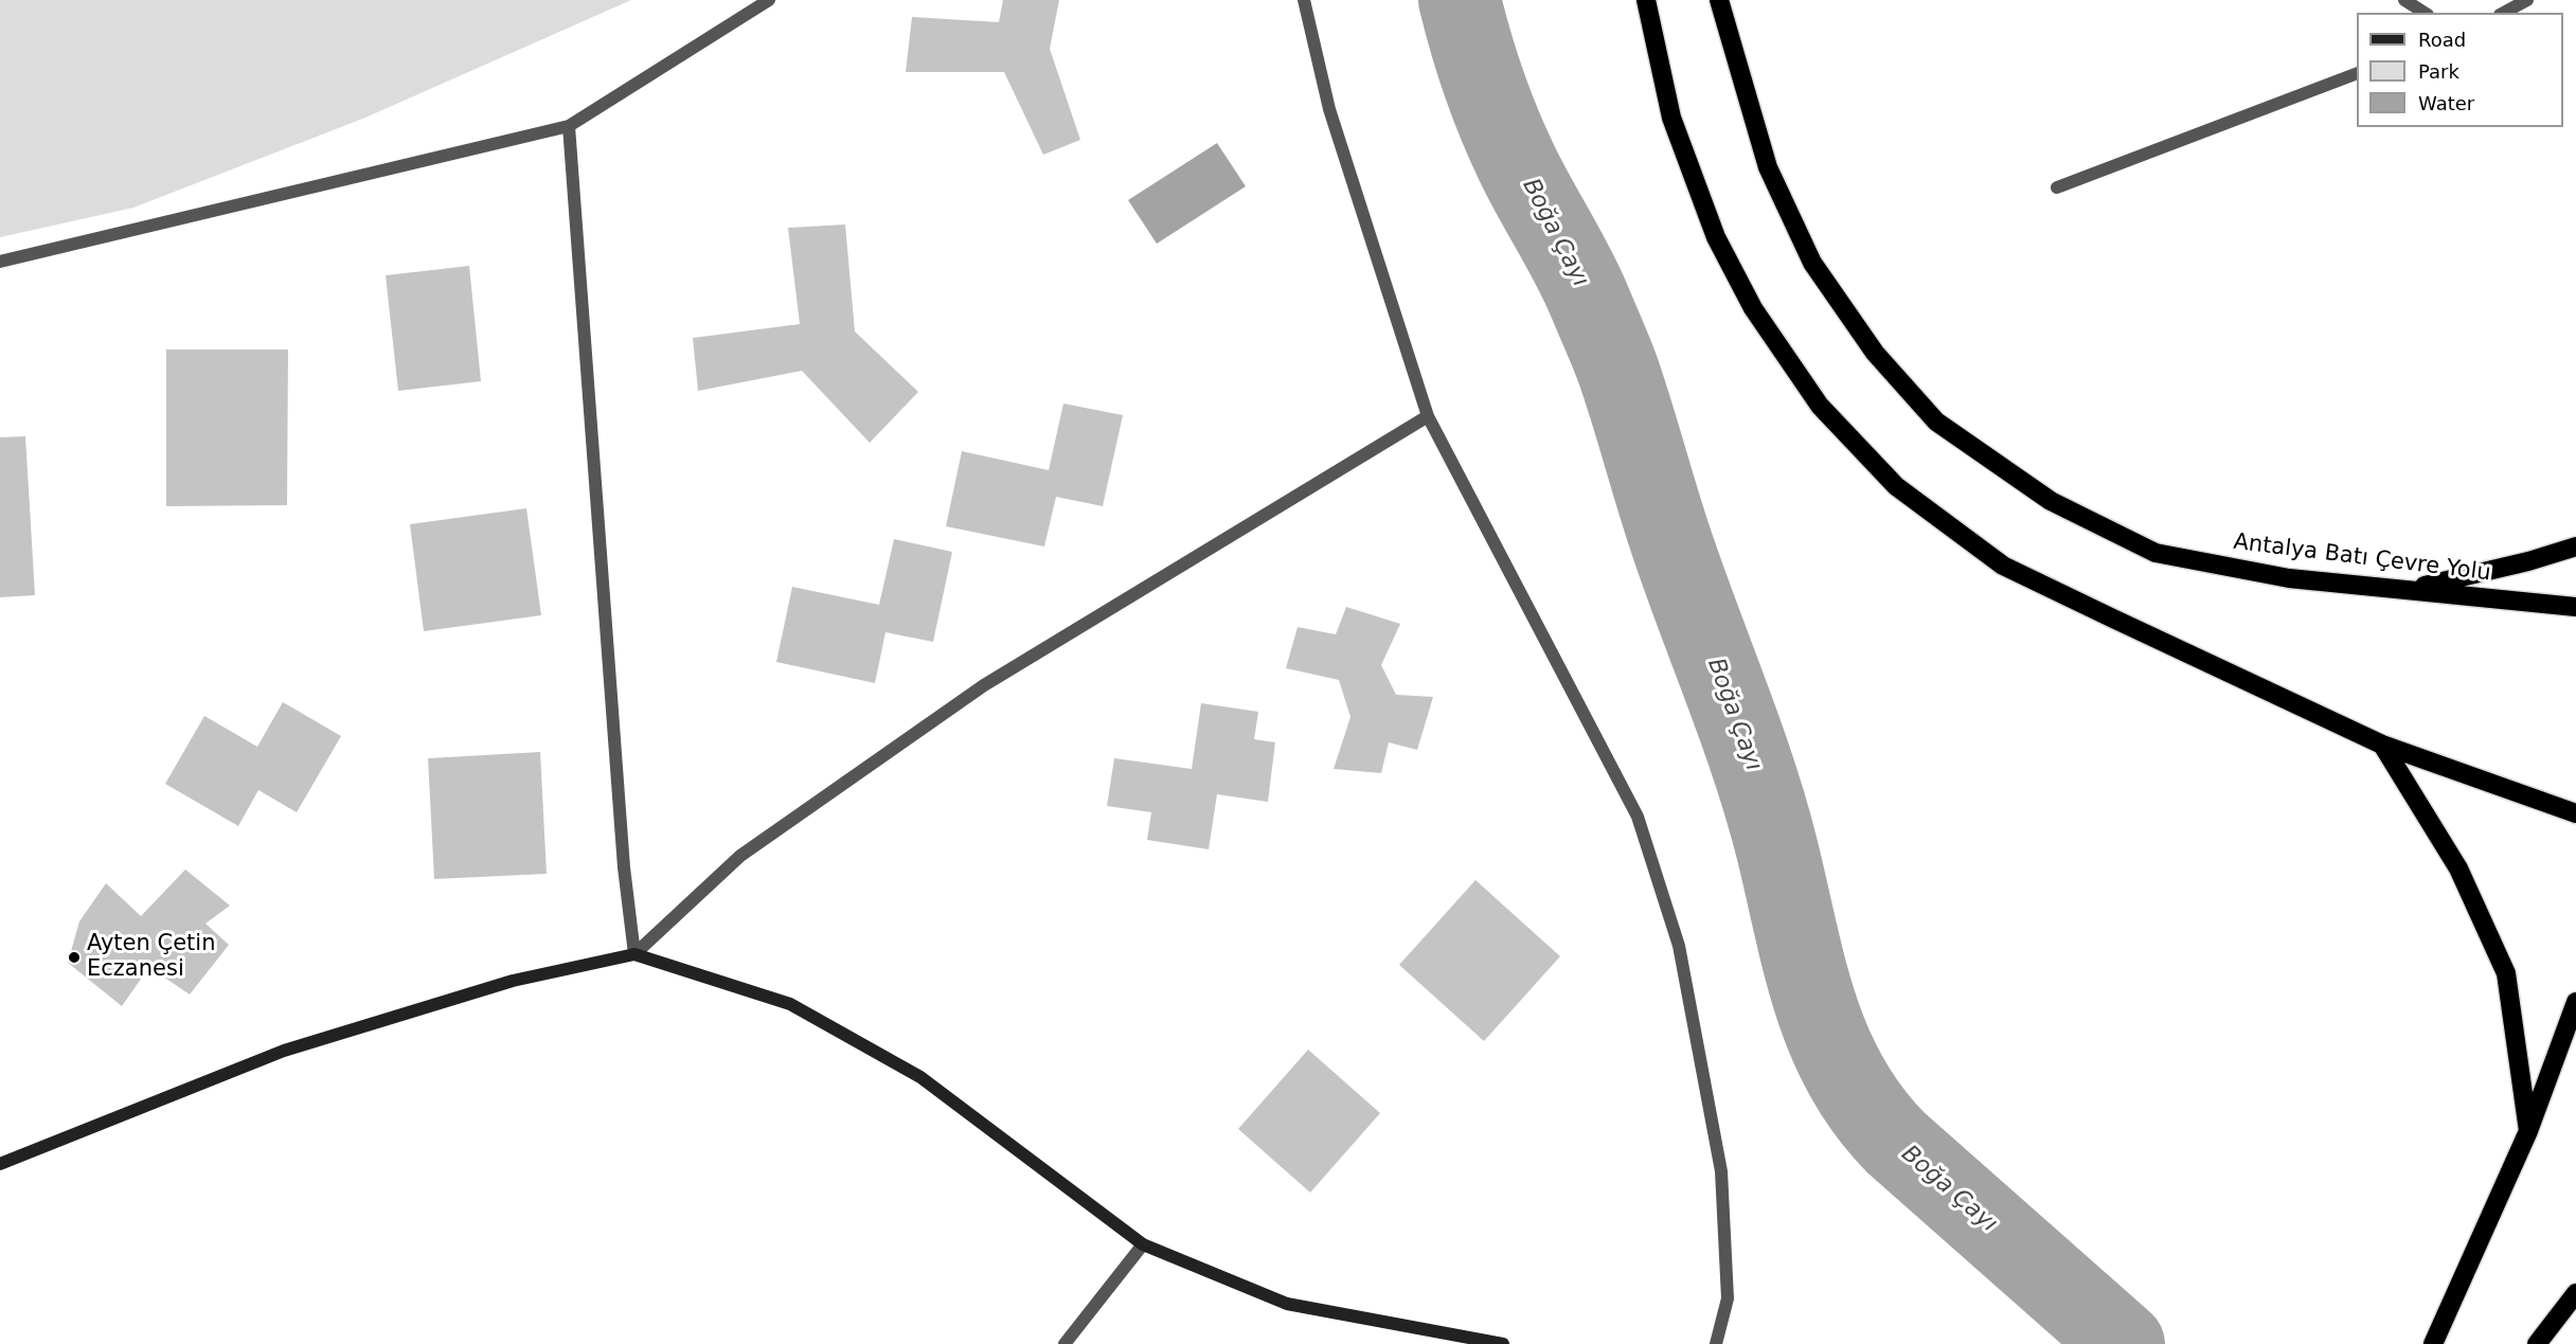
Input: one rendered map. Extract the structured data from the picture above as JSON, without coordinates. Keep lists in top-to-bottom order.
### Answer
{
  "streets": {
    "highway": ["Antalya Batı Çevre Yolu"]
  },
  "water": ["Boğa Çayı"],
  "places": ["Ayten Çetin Eczanesi"],
  "legend": ["Road", "Park", "Water"]
}
